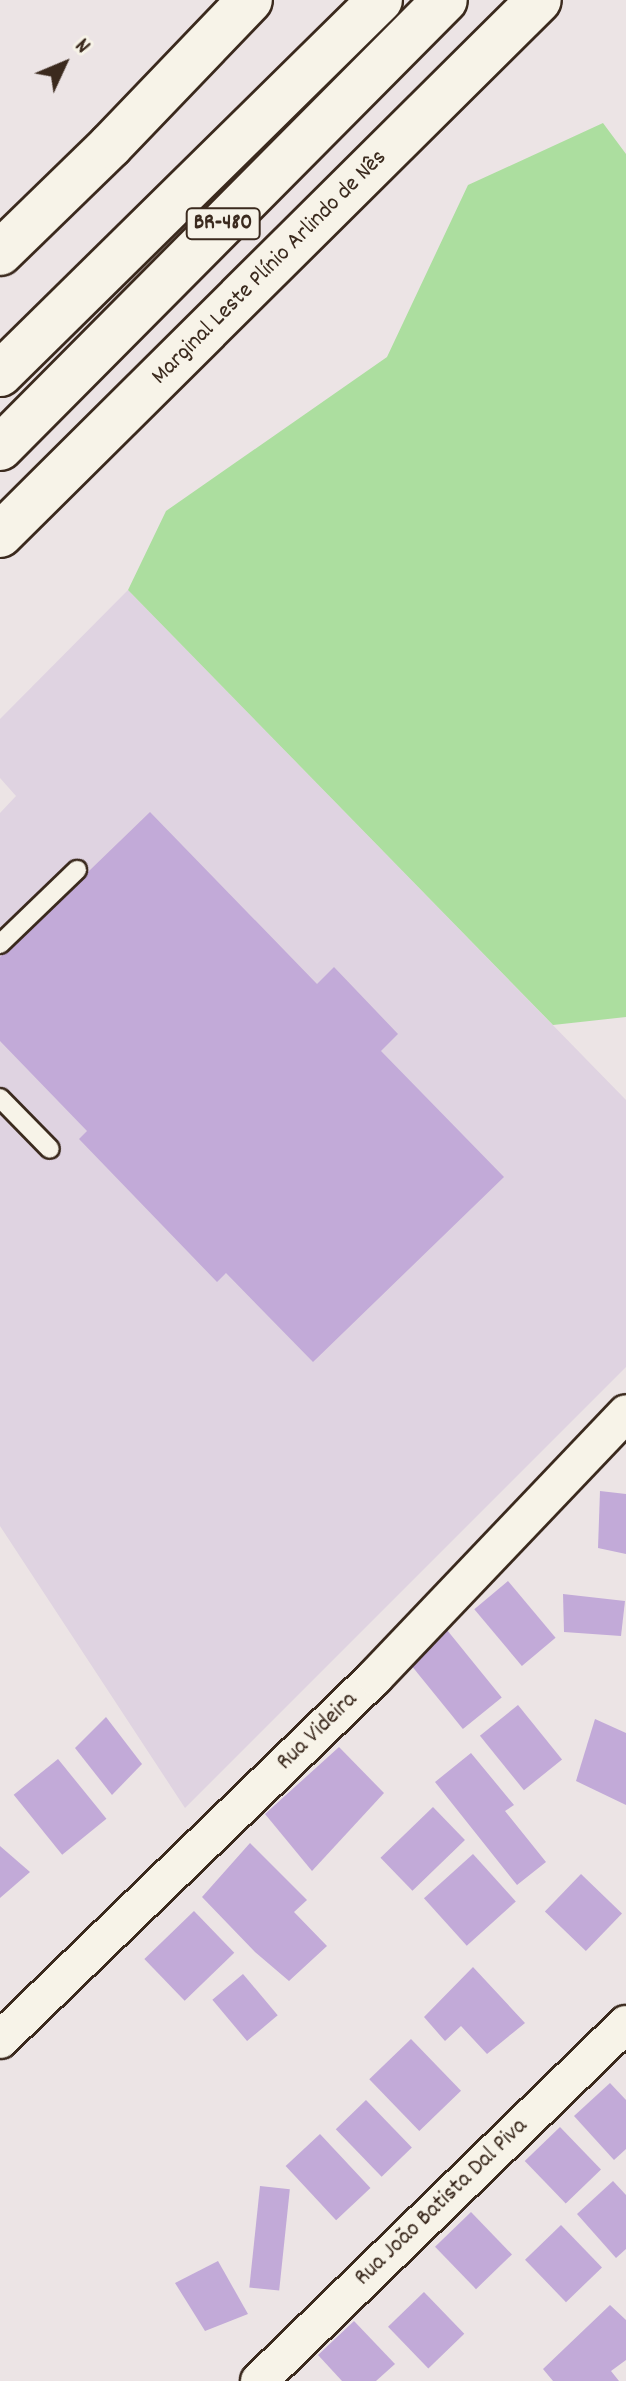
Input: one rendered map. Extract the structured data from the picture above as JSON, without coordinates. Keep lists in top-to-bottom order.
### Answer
{
  "streets": {
    "main road": ["BR-480", "Marginal Leste Plínio Arlindo de Nês"],
    "street": ["Rua Videira", "Rua João Batista Dal Piva"]
  },
  "north": "top right"
}
